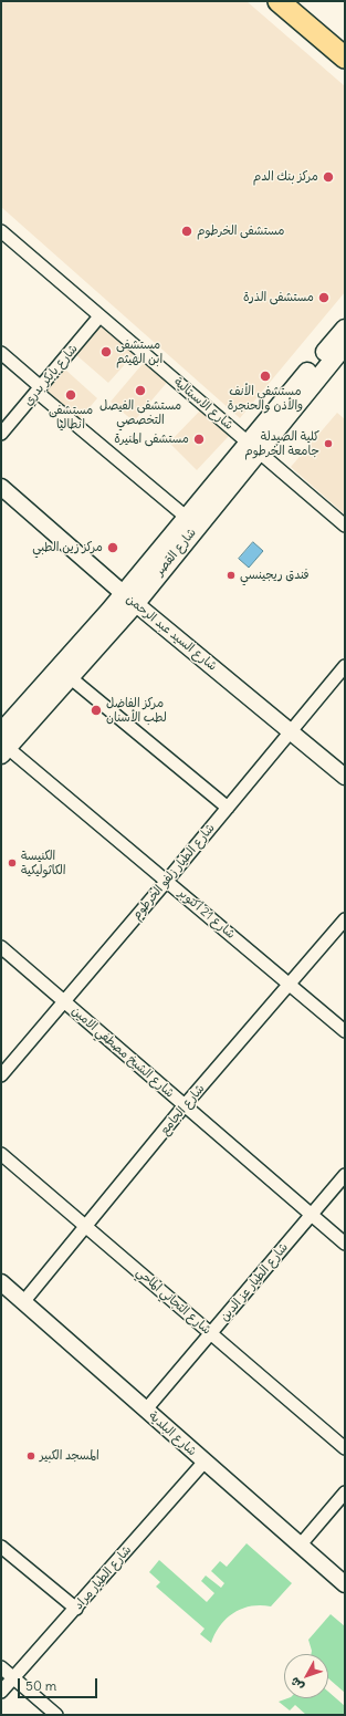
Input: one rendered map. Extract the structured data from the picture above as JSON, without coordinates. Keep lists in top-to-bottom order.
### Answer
{
  "streets": {
    "main road": ["شارع القصر"],
    "street": [
      "شارع بابكر بدري",
      "شارع الاسبتالية",
      "شارع السيد عبد الرحمن",
      "شارع الطيار زلفو الخرطوم",
      "شارع 21 أكتوبر",
      "شارع الشيخ مصطفي الامين",
      "شارع الجامع",
      "شارع الطيار عز الدين",
      "شارع التجاني الماحي",
      "شارع البلدية",
      "شارع الطيار مراد"
    ]
  },
  "crossings": [
    ["شارع بابكر بدري", "شارع الاسبتالية"],
    ["شارع الاسبتالية", "شارع القصر"],
    ["شارع القصر", "شارع السيد عبد الرحمن"],
    ["شارع القصر", "شارع 21 أكتوبر"],
    ["شارع السيد عبد الرحمن", "شارع الطيار زلفو الخرطوم"],
    ["شارع الطيار زلفو الخرطوم", "شارع 21 أكتوبر"],
    ["شارع الطيار زلفو الخرطوم", "شارع الشيخ مصطفي الامين"],
    ["شارع 21 أكتوبر", "شارع الجامع"],
    ["شارع الشيخ مصطفي الامين", "شارع الجامع"],
    ["شارع الشيخ مصطفي الامين", "شارع الطيار عز الدين"],
    ["شارع الجامع", "شارع التجاني الماحي"],
    ["شارع الجامع", "شارع البلدية"],
    ["شارع الطيار عز الدين", "شارع التجاني الماحي"],
    ["شارع الطيار عز الدين", "شارع البلدية"],
    ["شارع البلدية", "شارع الطيار مراد"]
  ],
  "places": [
    "مركز بنك الدم",
    "مستشفى الخرطوم",
    "مستشفى الذرة",
    "مستشفى ابن الهيثم",
    "مستشفى الأنف والأذن والحنجرة",
    "مستشفى الفيصل التخصصي",
    "مستشفى انطاليا",
    "مستشفى المنيرة",
    "كلية الصيدلة جامعة الخرطوم",
    "مركز زين الطبي",
    "فندق ريجينسي",
    "مركز الفاضل لطب الأسنان",
    "الكنيسة الكاثوليكية",
    "المسجد الكبير"
  ],
  "scale_bar": "50 m",
  "north": "bottom left"
}
